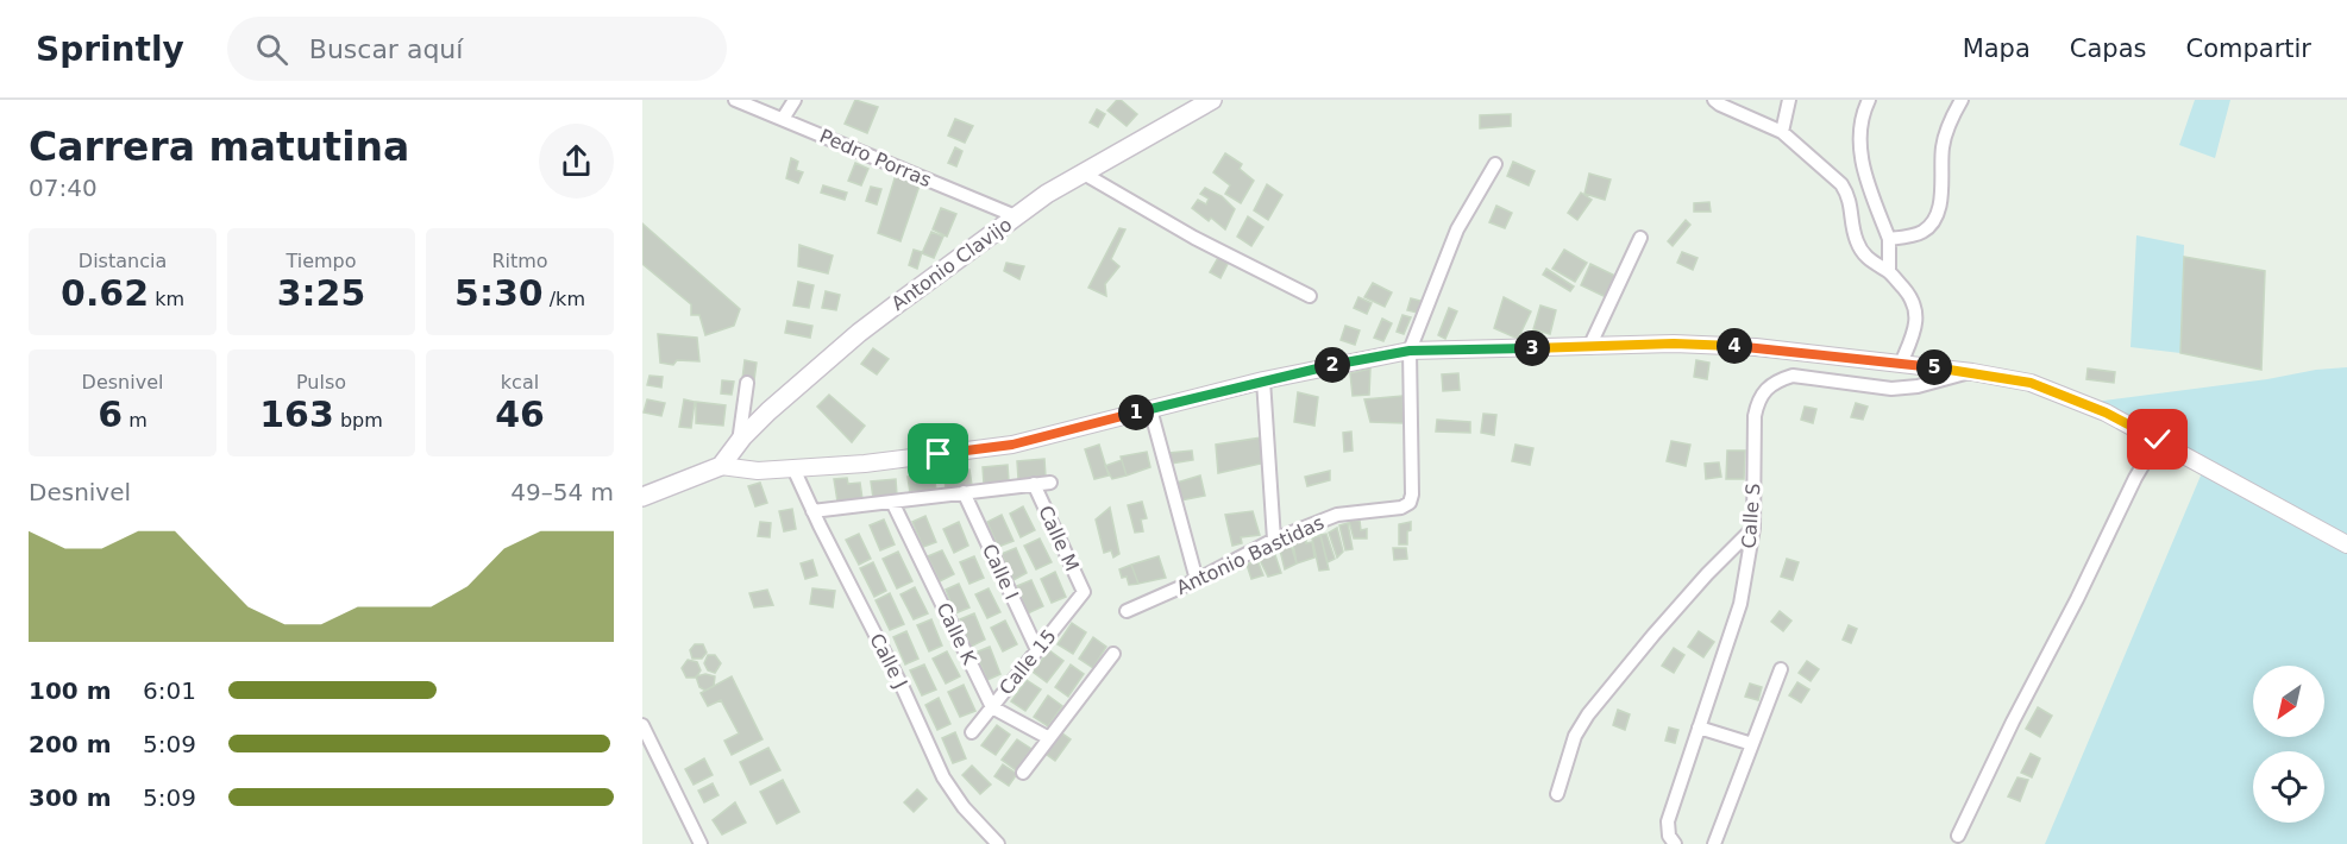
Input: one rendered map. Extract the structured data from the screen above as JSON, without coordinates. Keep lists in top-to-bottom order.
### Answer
{
  "streets": {
    "main road": ["Antonio Clavijo"],
    "street": [
      "Pedro Porras",
      "Calle S",
      "Calle M",
      "Antonio Bastidas",
      "Calle I",
      "Calle K",
      "Calle J",
      "Calle 15"
    ]
  },
  "crossings": [
    ["Pedro Porras", "Antonio Clavijo"],
    ["Calle M", "Calle 15"],
    ["Calle I", "Calle 15"],
    ["Calle K", "Calle 15"]
  ],
  "north": "bottom left",
  "page": {
    "header": "Sprintly",
    "search": "Buscar aquí",
    "nav": ["Mapa", "Capas", "Compartir"],
    "heading": ["Carrera matutina", "07:40"],
    "stats": [
      ["Distancia", "0.62 km"],
      ["Tiempo", "3:25"],
      ["Ritmo", "5:30 /km"],
      ["Desnivel", "6 m"],
      ["Pulso", "163 bpm"],
      ["kcal", "46"]
    ],
    "pins": [
      "4",
      "3",
      "2",
      "5",
      "1"
    ],
    "chart": ["Desnivel", "49–54 m"],
    "list": [
      {
        "name": "100 m",
        "note": "6:01"
      },
      {
        "name": "200 m",
        "note": "5:09"
      },
      {
        "name": "300 m",
        "note": "5:09"
      }
    ]
  }
}
